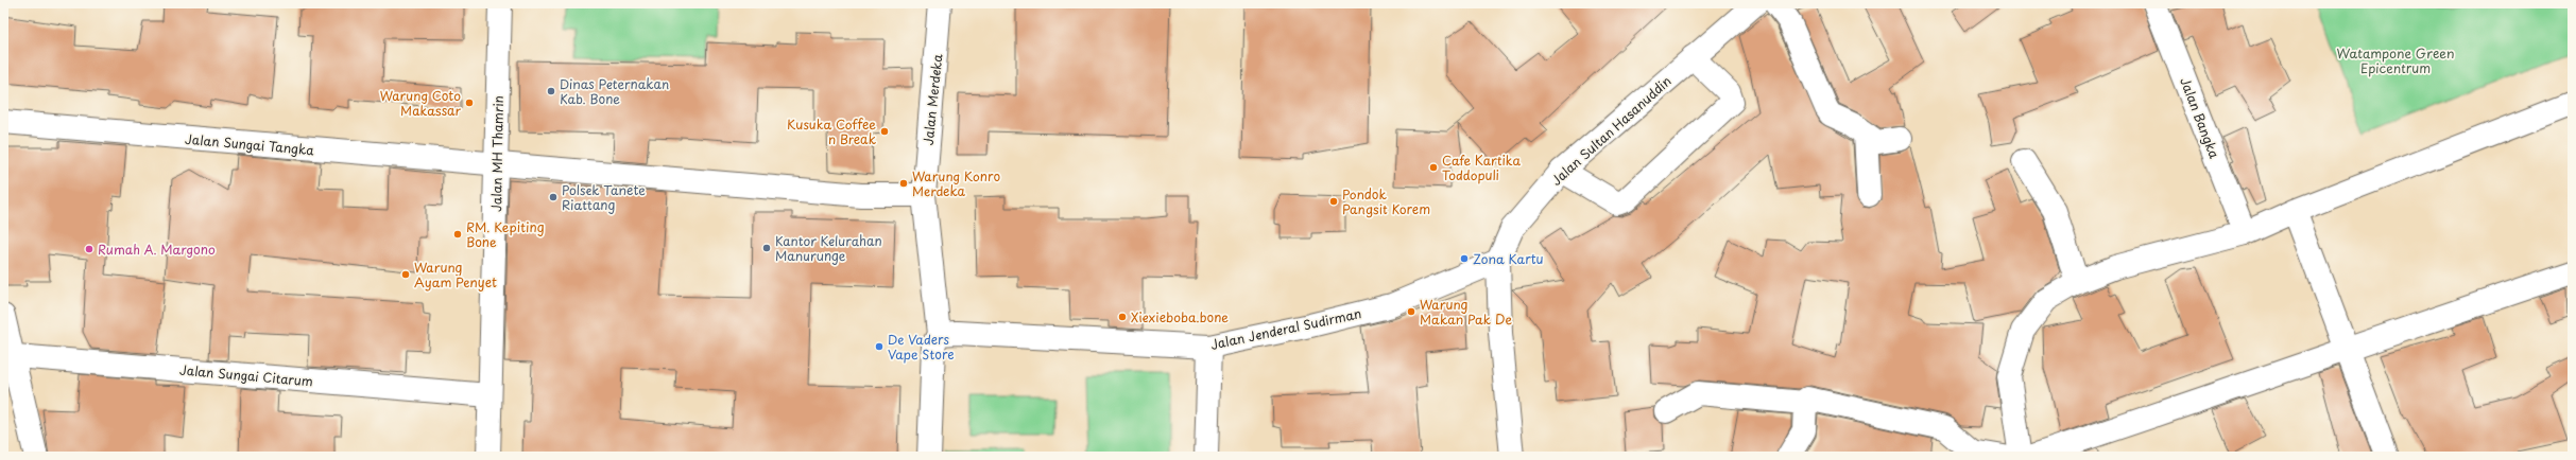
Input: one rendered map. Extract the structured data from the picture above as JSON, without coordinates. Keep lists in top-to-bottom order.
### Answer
{
  "streets": {
    "street": [
      "Jalan Merdeka",
      "Jalan Bangka",
      "Jalan Sultan Hasanuddin",
      "Jalan Sungai Tangka",
      "Jalan MH Thamrin",
      "Jalan Jenderal Sudirman",
      "Jalan Sungai Citarum"
    ]
  },
  "crossings": [
    ["Jalan Merdeka", "Jalan Sungai Tangka"],
    ["Jalan Merdeka", "Jalan Jenderal Sudirman"],
    ["Jalan Sultan Hasanuddin", "Jalan Jenderal Sudirman"],
    ["Jalan Sungai Tangka", "Jalan MH Thamrin"],
    ["Jalan MH Thamrin", "Jalan Sungai Citarum"]
  ],
  "parks": ["Watampone Green Epicentrum"],
  "places": [
    "Dinas Peternakan Kab. Bone",
    "Warung Coto Makassar",
    "Kusuka Coffee n Break",
    "Cafe Kartika Toddopuli",
    "Warung Konro Merdeka",
    "Polsek Tanete Riattang",
    "Pondok Pangsit Korem",
    "RM. Kepiting Bone",
    "Kantor Kelurahan Manurunge",
    "Rumah A. Margono",
    "Zona Kartu",
    "Warung Ayam Penyet",
    "Warung Makan Pak De",
    "Xiexieboba.bone",
    "De Vaders Vape Store"
  ]
}
